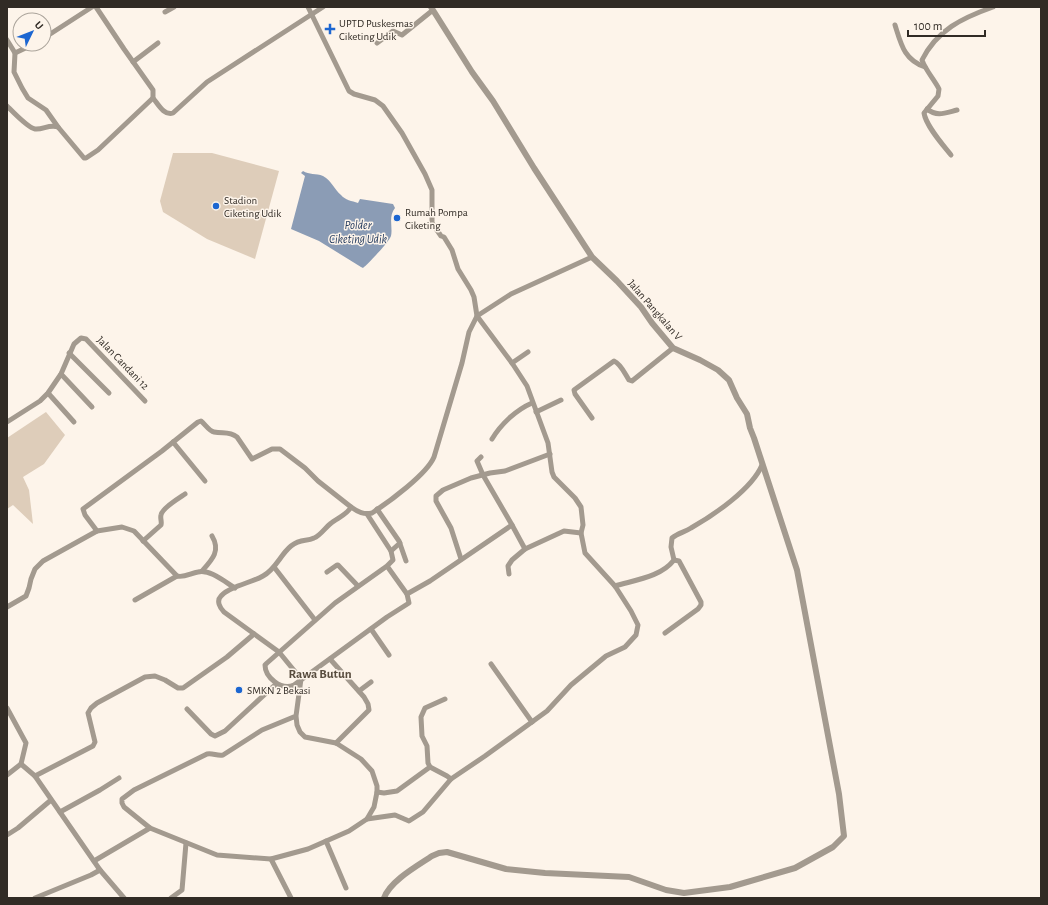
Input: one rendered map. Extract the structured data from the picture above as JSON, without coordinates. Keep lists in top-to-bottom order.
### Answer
{
  "streets": {
    "street": ["Jalan Pangkalan V", "Jalan Candani 12"]
  },
  "districts": ["Rawa Butun"],
  "water": ["Polder Ciketing Udik"],
  "places": {
    "health": ["UPTD Puskesmas Ciketing Udik"],
    "other": ["Stadion Ciketing Udik", "Rumah Pompa Ciketing", "SMKN 2 Bekasi"]
  },
  "scale_bar": "100 m",
  "north": "top right"
}
